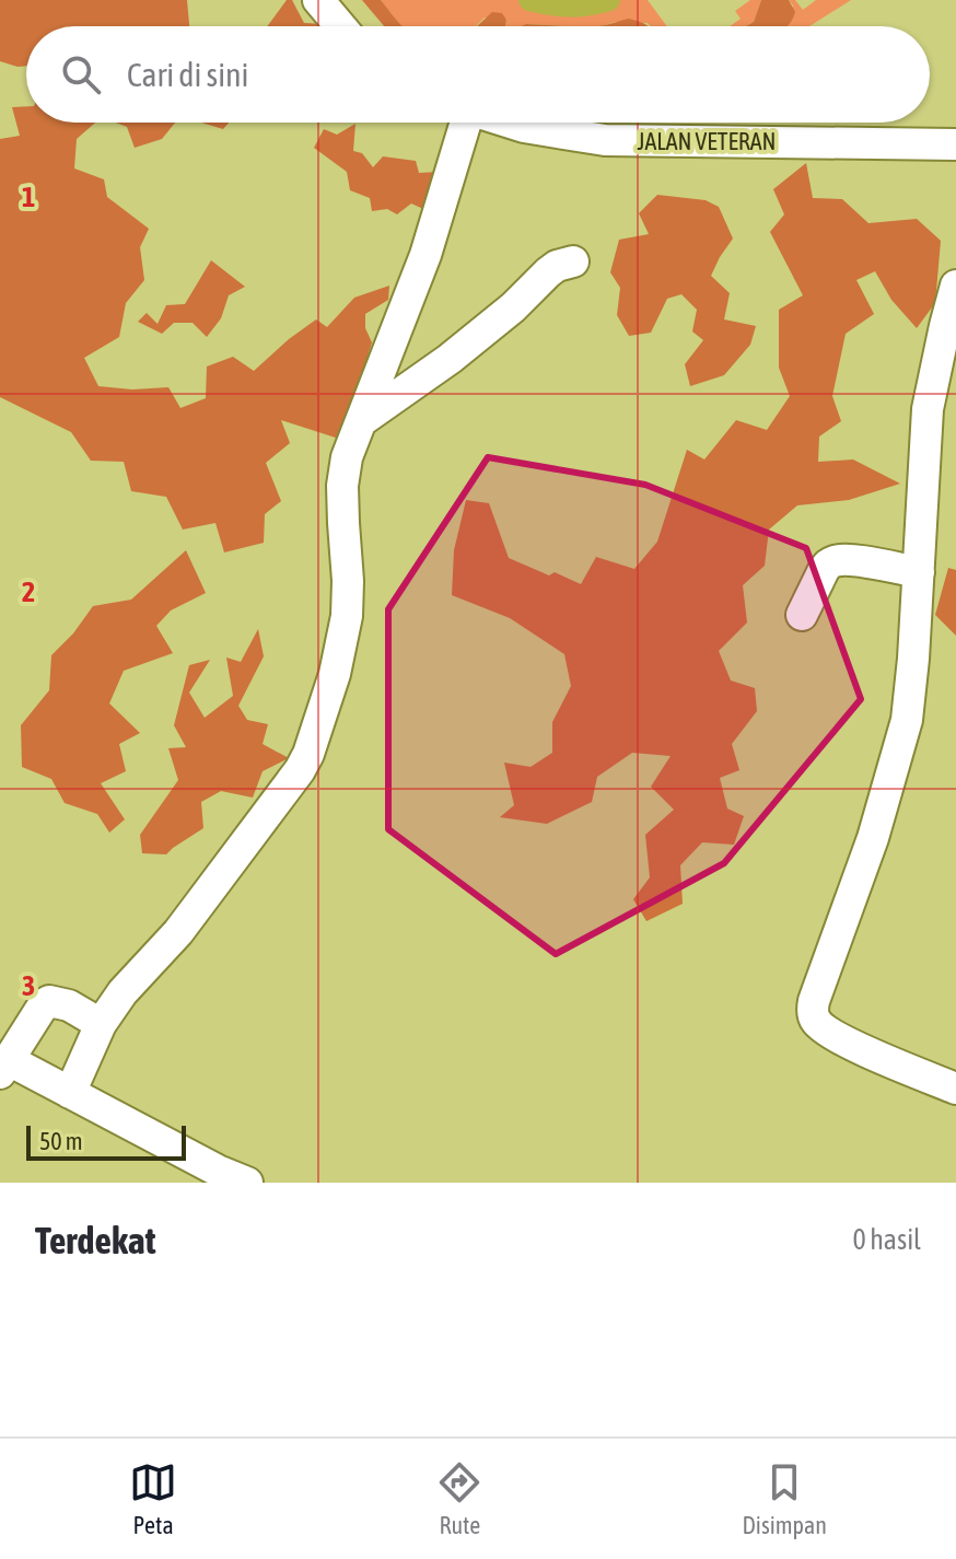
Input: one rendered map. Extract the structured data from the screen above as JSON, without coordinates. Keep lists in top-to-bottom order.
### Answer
{
  "streets": {
    "street": ["JALAN VETERAN"]
  },
  "scale_bar": "50 m",
  "page": {
    "search": "Cari di sini",
    "scale": "50 m",
    "heading": ["Terdekat", "0 hasil"],
    "nav": ["Peta", "Rute", "Disimpan"]
  },
  "grid": {
    "rows": ["1", "2", "3"]
  }
}
